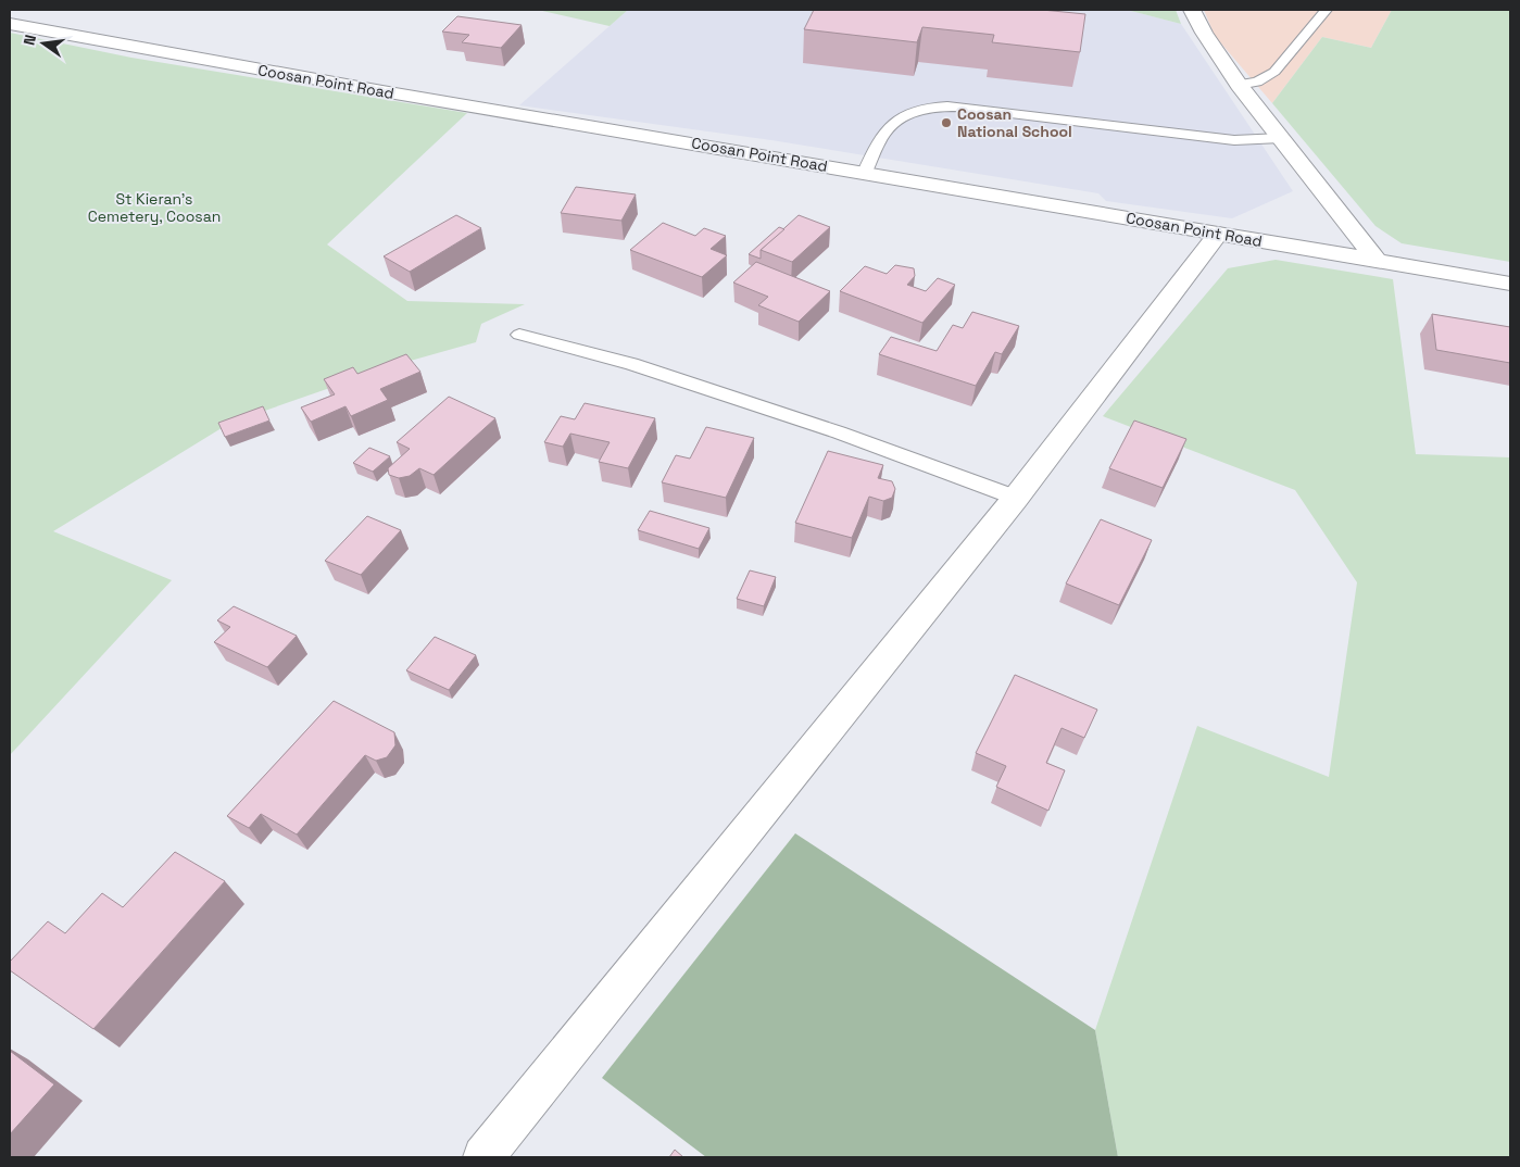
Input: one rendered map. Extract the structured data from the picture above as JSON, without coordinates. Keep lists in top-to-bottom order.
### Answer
{
  "streets": {
    "street": ["Coosan Point Road"]
  },
  "parks": ["St Kieran's Cemetery, Coosan"],
  "places": ["Coosan National School"],
  "north": "left"
}
